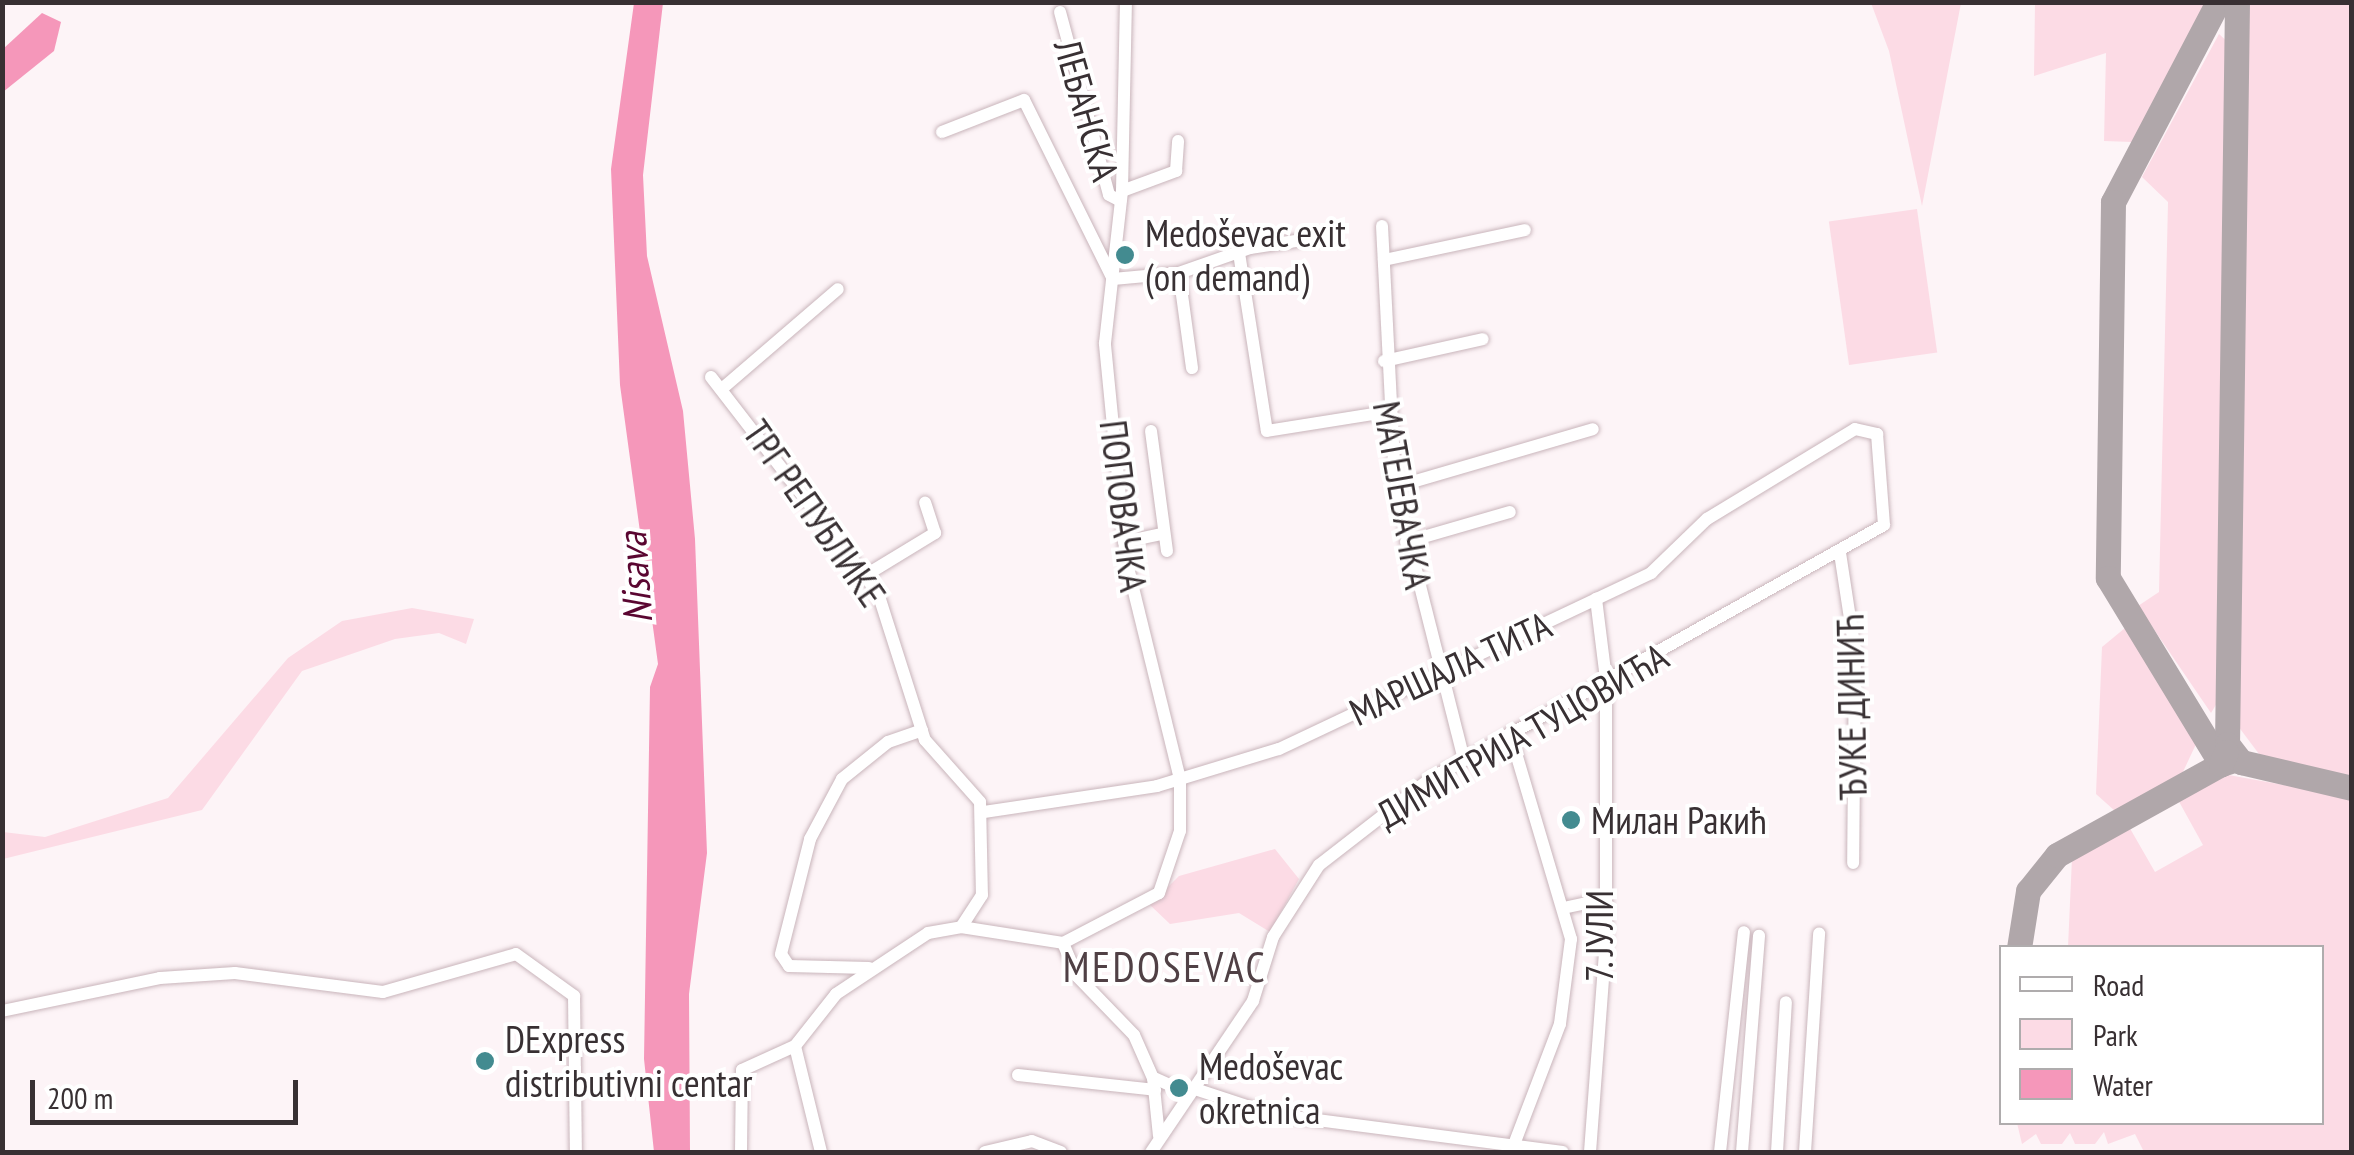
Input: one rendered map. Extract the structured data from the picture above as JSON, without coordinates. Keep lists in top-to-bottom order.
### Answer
{
  "streets": {
    "street": [
      "ЛЕБАНСКА",
      "МАТЕЈЕВАЧКА",
      "ПОПОВАЧКА",
      "ТРГ РЕПУБЛИКЕ",
      "МАРШАЛА ТИТА",
      "ЂУКЕ ДИНИЋ",
      "ДИМИТРИЈА ТУЦОВИЋА",
      "7. ЈУЛИ"
    ]
  },
  "crossings": [
    ["ЛЕБАНСКА", "ПОПОВАЧКА"],
    ["МАТЕЈЕВАЧКА", "МАРШАЛА ТИТА"],
    ["МАТЕЈЕВАЧКА", "ДИМИТРИЈА ТУЦОВИЋА"],
    ["ПОПОВАЧКА", "МАРШАЛА ТИТА"],
    ["ТРГ РЕПУБЛИКЕ", "МАРШАЛА ТИТА"],
    ["МАРШАЛА ТИТА", "ДИМИТРИЈА ТУЦОВИЋА"],
    ["МАРШАЛА ТИТА", "7. ЈУЛИ"],
    ["ЂУКЕ ДИНИЋ", "ДИМИТРИЈА ТУЦОВИЋА"],
    ["ДИМИТРИЈА ТУЦОВИЋА", "7. ЈУЛИ"]
  ],
  "districts": ["MEDOSEVAC"],
  "water": ["Nisava"],
  "places": [
    "Medoševac exit (on demand)",
    "Милан Ракић",
    "DExpress distributivni centar",
    "Medoševac okretnica"
  ],
  "legend": ["Road", "Park", "Water"],
  "scale_bar": "200 m"
}
